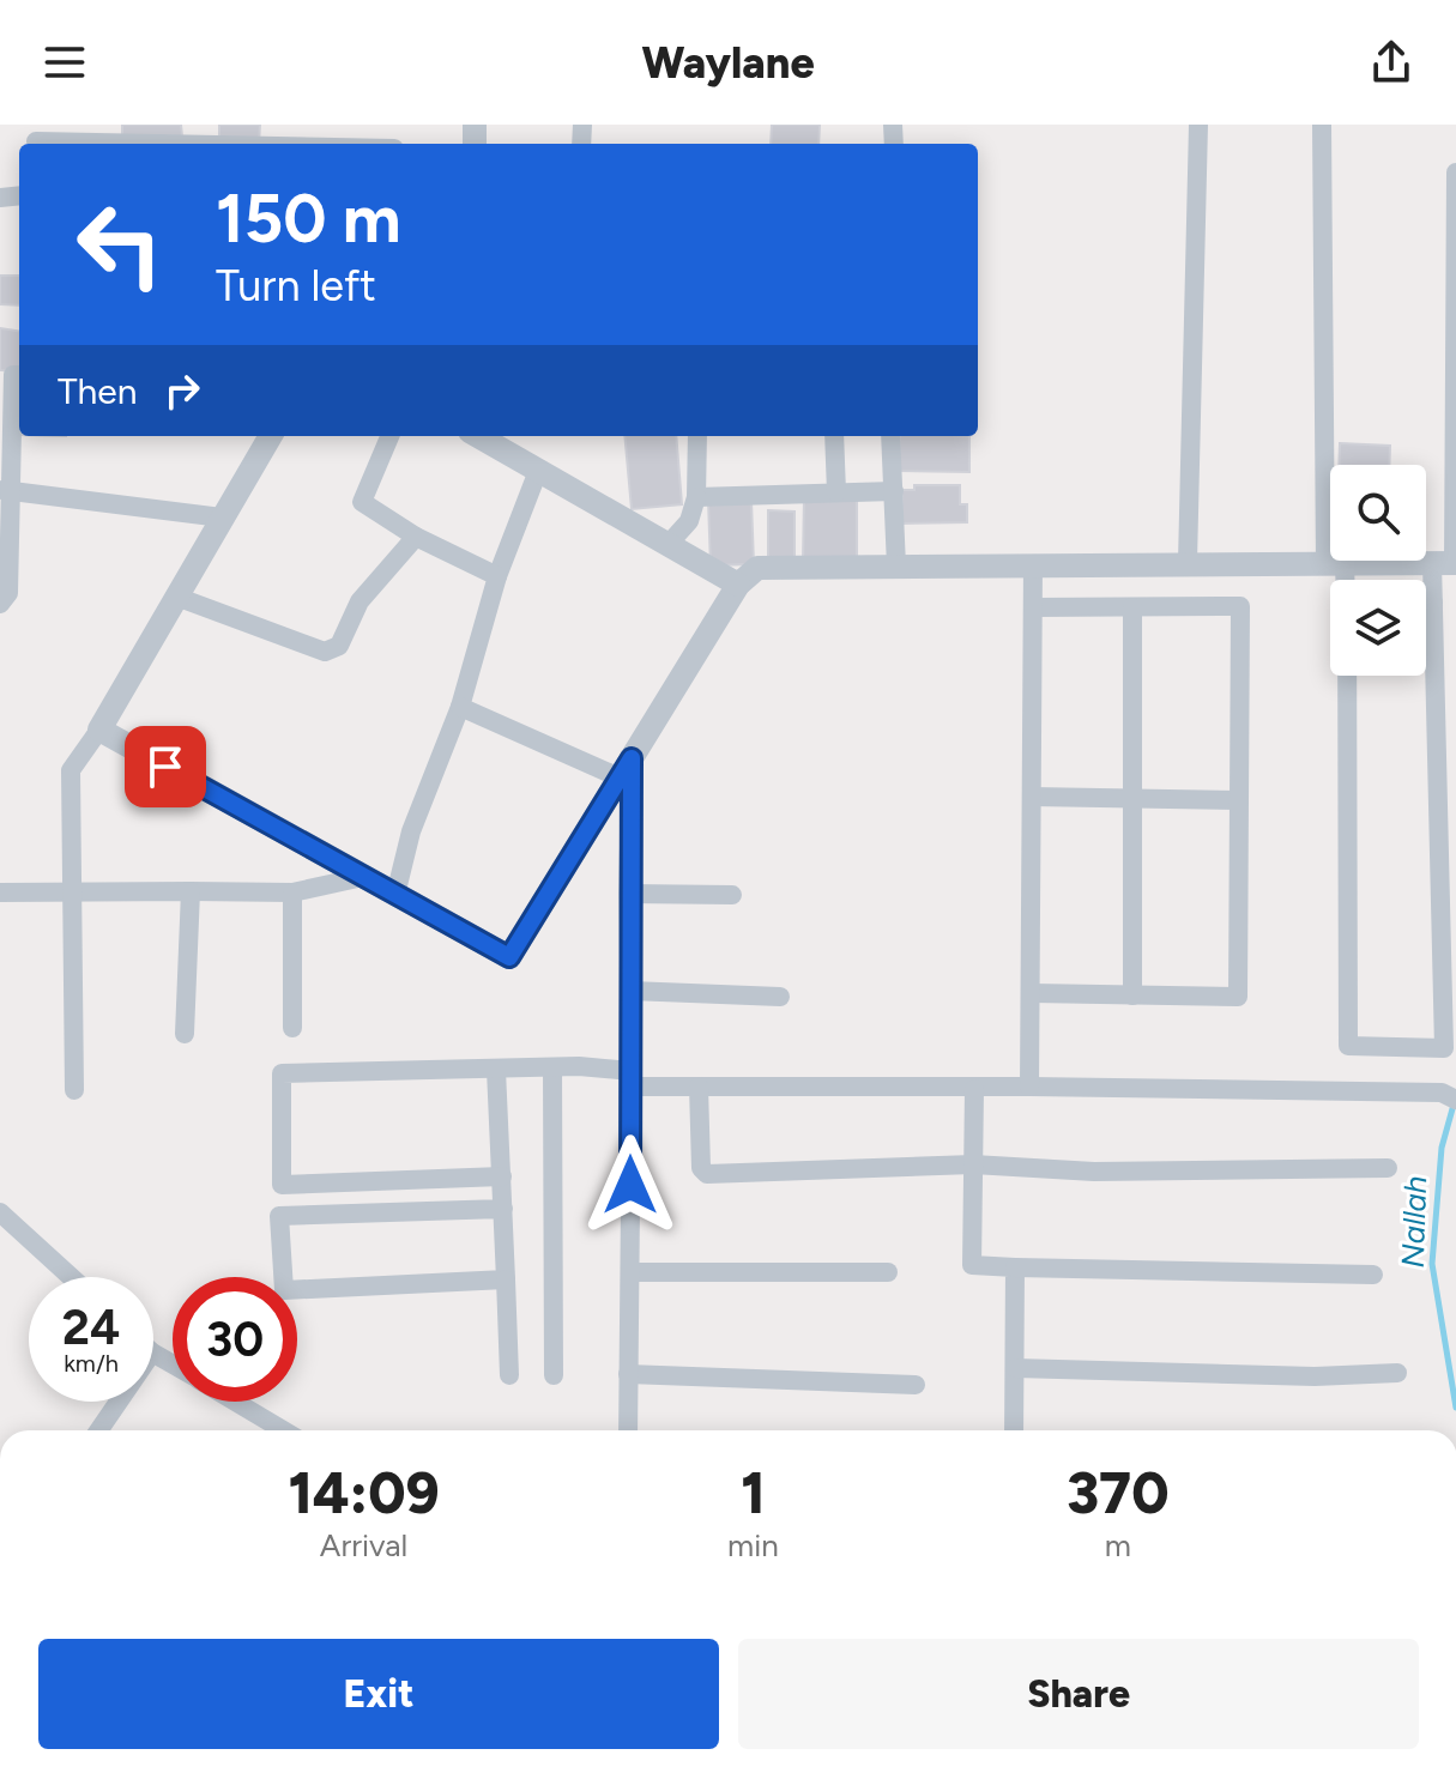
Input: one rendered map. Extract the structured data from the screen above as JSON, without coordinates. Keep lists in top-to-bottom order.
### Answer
{
  "water": ["Nallah"],
  "page": {
    "header": "Waylane",
    "turn": ["150 m", "Turn left"],
    "then": "Then",
    "speed": "24 km/h",
    "limit": "30",
    "eta": [
      "14:09",
      "Arrival",
      "1",
      "min",
      "370",
      "m"
    ],
    "buttons": ["Exit", "Share"]
  }
}
